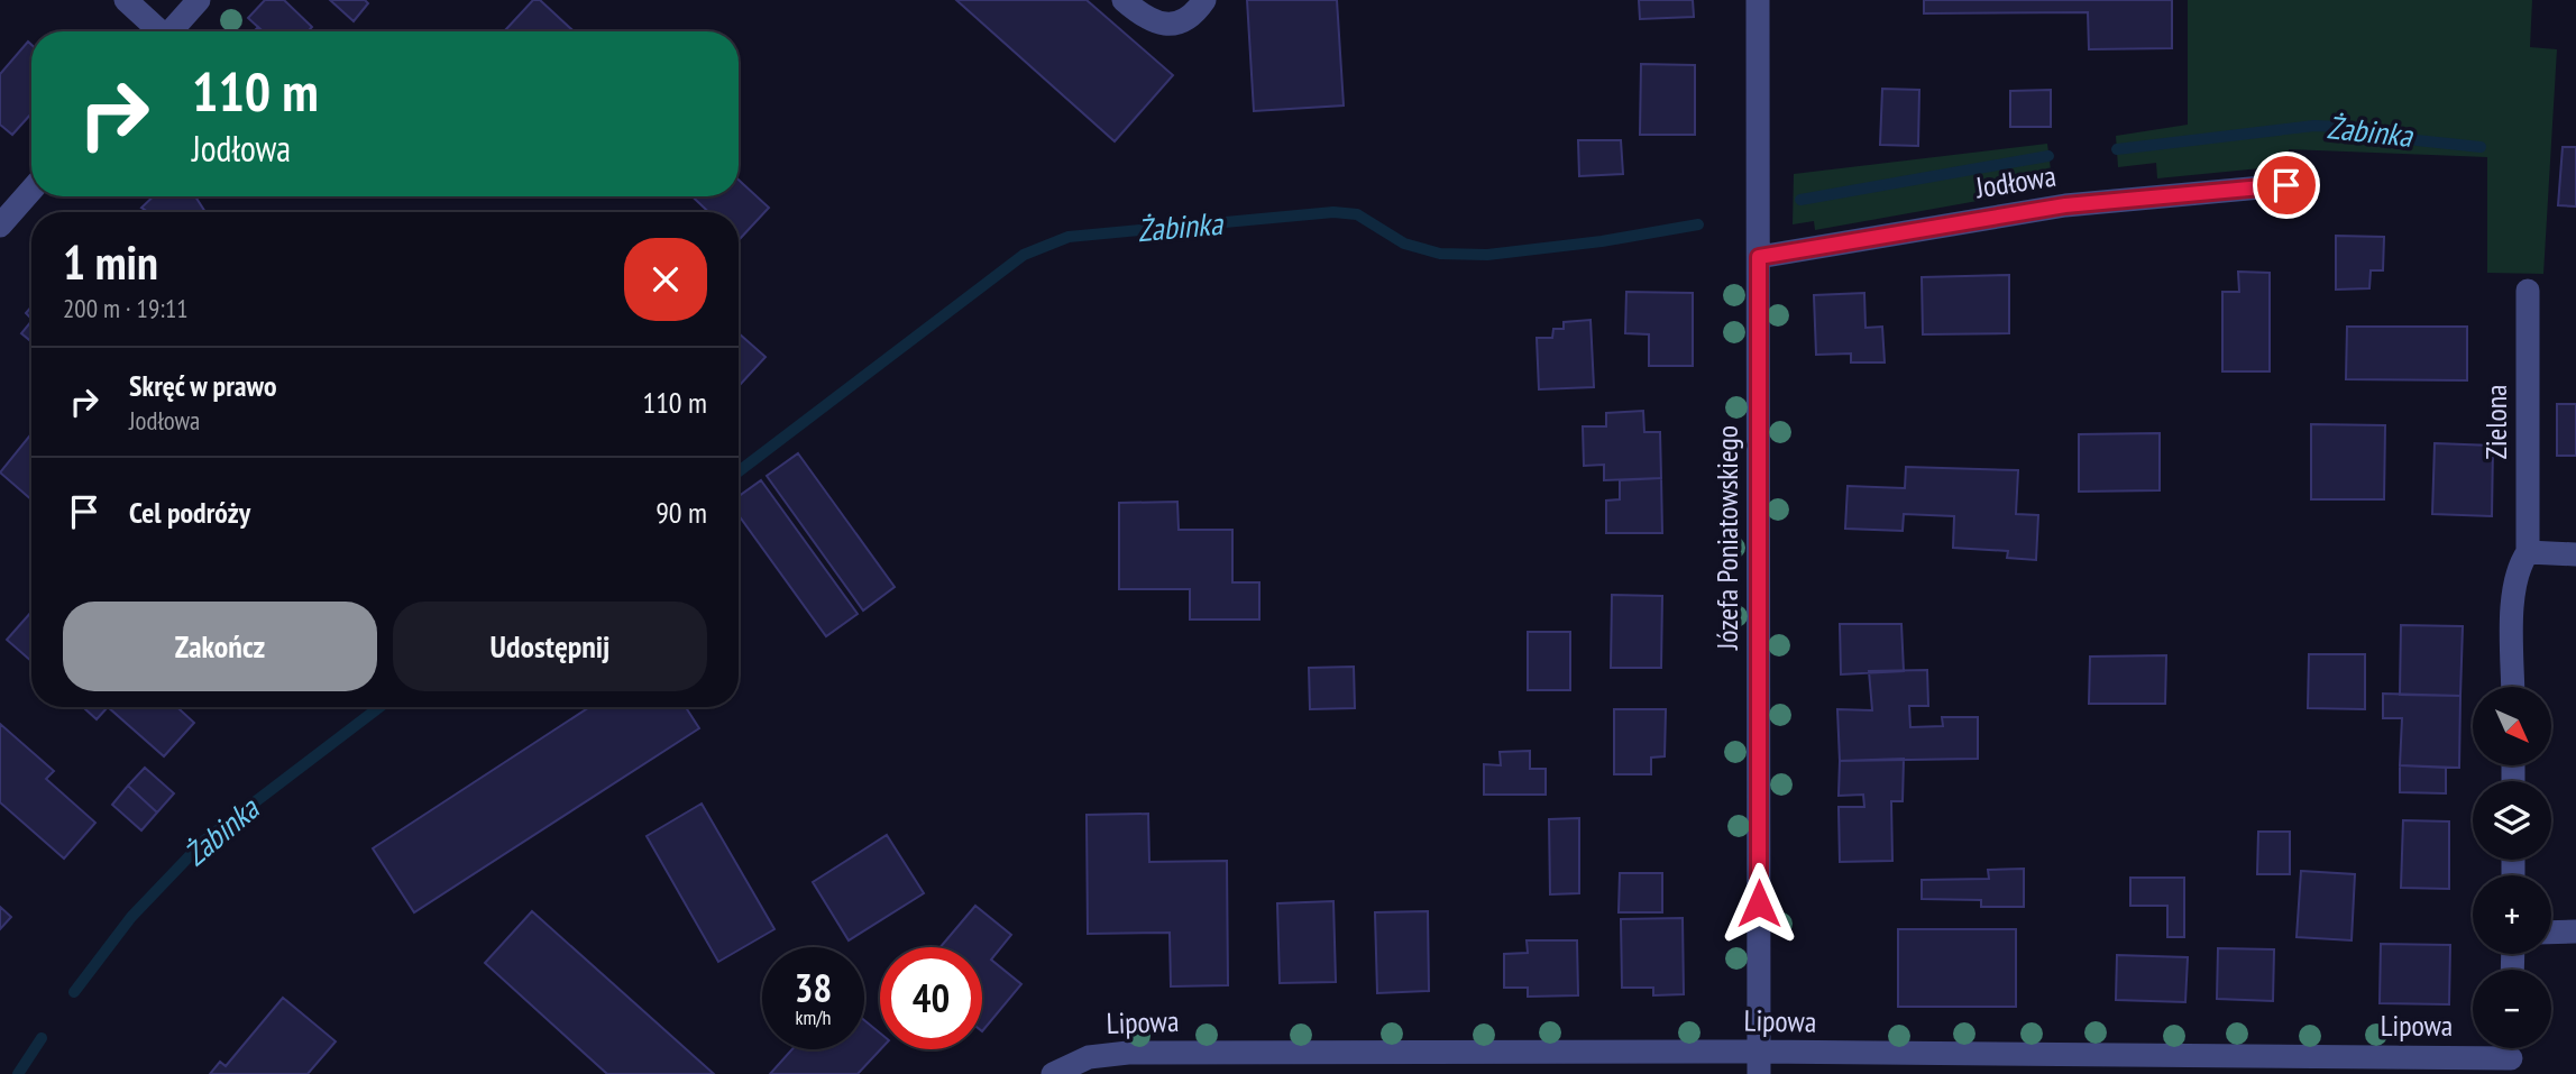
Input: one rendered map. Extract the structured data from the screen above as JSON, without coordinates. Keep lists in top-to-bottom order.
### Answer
{
  "streets": {
    "street": [
      "Jodłowa",
      "Zielona",
      "Józefa Poniatowskiego",
      "Lipowa"
    ]
  },
  "crossings": [
    ["Jodłowa", "Józefa Poniatowskiego"],
    ["Józefa Poniatowskiego", "Lipowa"]
  ],
  "water": ["Żabinka"],
  "north": "bottom right",
  "page": {
    "turn": ["110 m", "Jodłowa"],
    "heading": ["1 min", "200 m · 19:11"],
    "list": [
      {
        "name": "Skręć w prawo",
        "note": "Jodłowa",
        "value": "110 m"
      },
      {
        "name": "Cel podróży",
        "value": "90 m"
      }
    ],
    "buttons": ["Zakończ", "Udostępnij"],
    "map_buttons": ["+", "−"],
    "speed": "38 km/h",
    "limit": "40"
  }
}
